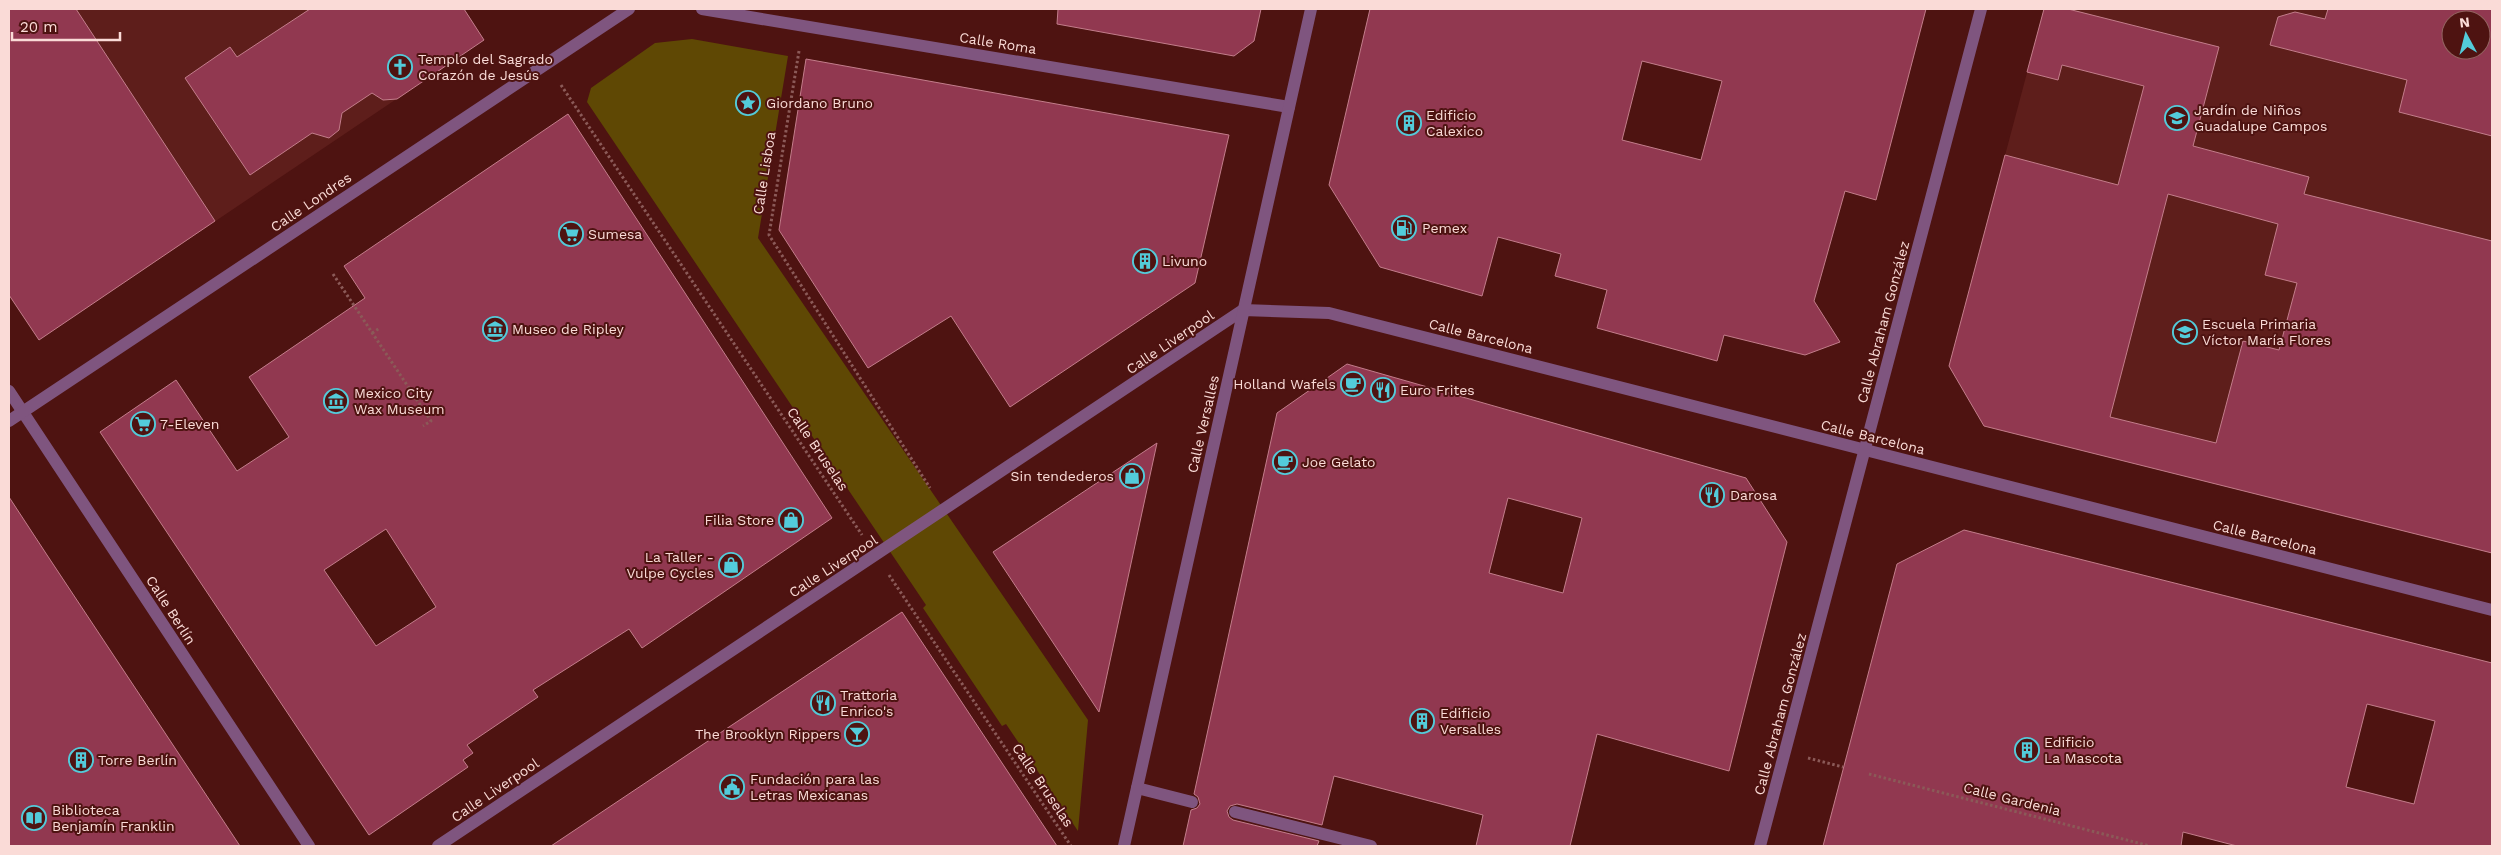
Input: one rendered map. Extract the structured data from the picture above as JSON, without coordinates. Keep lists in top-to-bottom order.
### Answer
{
  "streets": {
    "street": [
      "Calle Roma",
      "Calle Londres",
      "Calle Abraham González",
      "Calle Barcelona",
      "Calle Liverpool",
      "Calle Versalles",
      "Calle Berlín"
    ],
    "path": ["Calle Lisboa", "Calle Bruselas", "Calle Gardenia"]
  },
  "crossings": [
    ["Calle Roma", "Calle Lisboa"],
    ["Calle Roma", "Calle Versalles"],
    ["Calle Lisboa", "Calle Liverpool"],
    ["Calle Londres", "Calle Bruselas"],
    ["Calle Londres", "Calle Berlín"],
    ["Calle Abraham González", "Calle Barcelona"],
    ["Calle Barcelona", "Calle Liverpool"],
    ["Calle Barcelona", "Calle Versalles"],
    ["Calle Liverpool", "Calle Versalles"],
    ["Calle Liverpool", "Calle Bruselas"]
  ],
  "places": {
    "church": ["Templo del Sagrado Corazón de Jesús"],
    "place": ["Giordano Bruno"],
    "school or university": ["Jardín de Niños Guadalupe Campos", "Escuela Primaria Víctor María Flores"],
    "building": [
      "Edificio Calexico",
      "Livuno",
      "Edificio Versalles",
      "Edificio La Mascota",
      "Torre Berlín"
    ],
    "fuel station": ["Pemex"],
    "supermarket": ["Sumesa", "7-Eleven"],
    "museum": ["Museo de Ripley", "Mexico City Wax Museum"],
    "cafe": ["Holland Wafels", "Joe Gelato"],
    "restaurant": ["Euro Frites", "Darosa", "Trattoria Enrico's"],
    "shop": ["Sin tendederos", "Filia Store", "La Taller - Vulpe Cycles"],
    "bar": ["The Brooklyn Rippers"],
    "public building": ["Fundación para las Letras Mexicanas"],
    "library": ["Biblioteca Benjamín Franklin"]
  },
  "scale_bar": "20 m",
  "north": "top"
}
